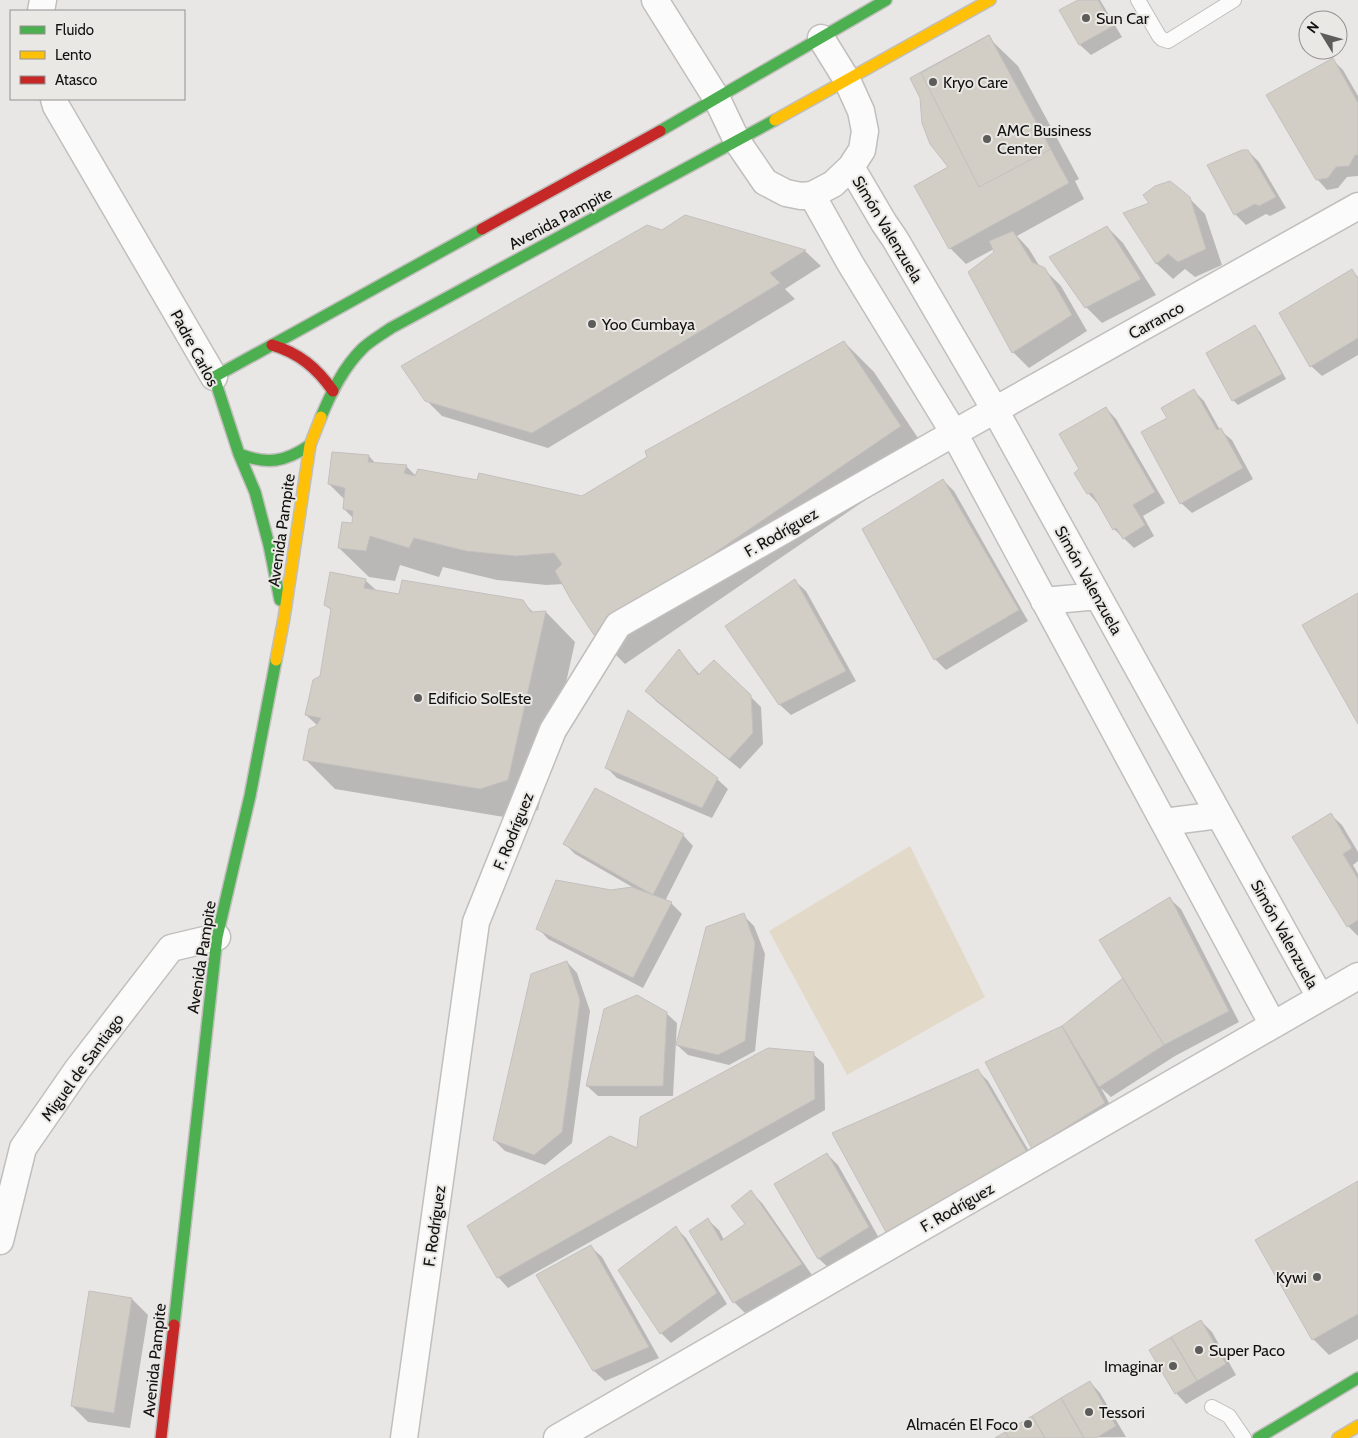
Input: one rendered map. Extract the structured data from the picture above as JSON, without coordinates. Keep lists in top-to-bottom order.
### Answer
{
  "streets": {
    "street": [
      "Avenida Pampite",
      "Simón Valenzuela",
      "Carranco",
      "Padre Carlos",
      "F. Rodríguez",
      "Miguel de Santiago"
    ]
  },
  "crossings": [
    ["Avenida Pampite", "Simón Valenzuela"],
    ["Avenida Pampite", "Padre Carlos"],
    ["Avenida Pampite", "Miguel de Santiago"],
    ["Simón Valenzuela", "Carranco"],
    ["Simón Valenzuela", "F. Rodríguez"],
    ["Carranco", "F. Rodríguez"]
  ],
  "places": [
    "Sun Car",
    "Kryo Care",
    "AMC Business Center",
    "Yoo Cumbaya",
    "Edificio SolEste",
    "Kywi",
    "Super Paco",
    "Imaginar",
    "Tessori",
    "Almacén El Foco"
  ],
  "legend": ["Fluido", "Lento", "Atasco"],
  "north": "top left"
}
